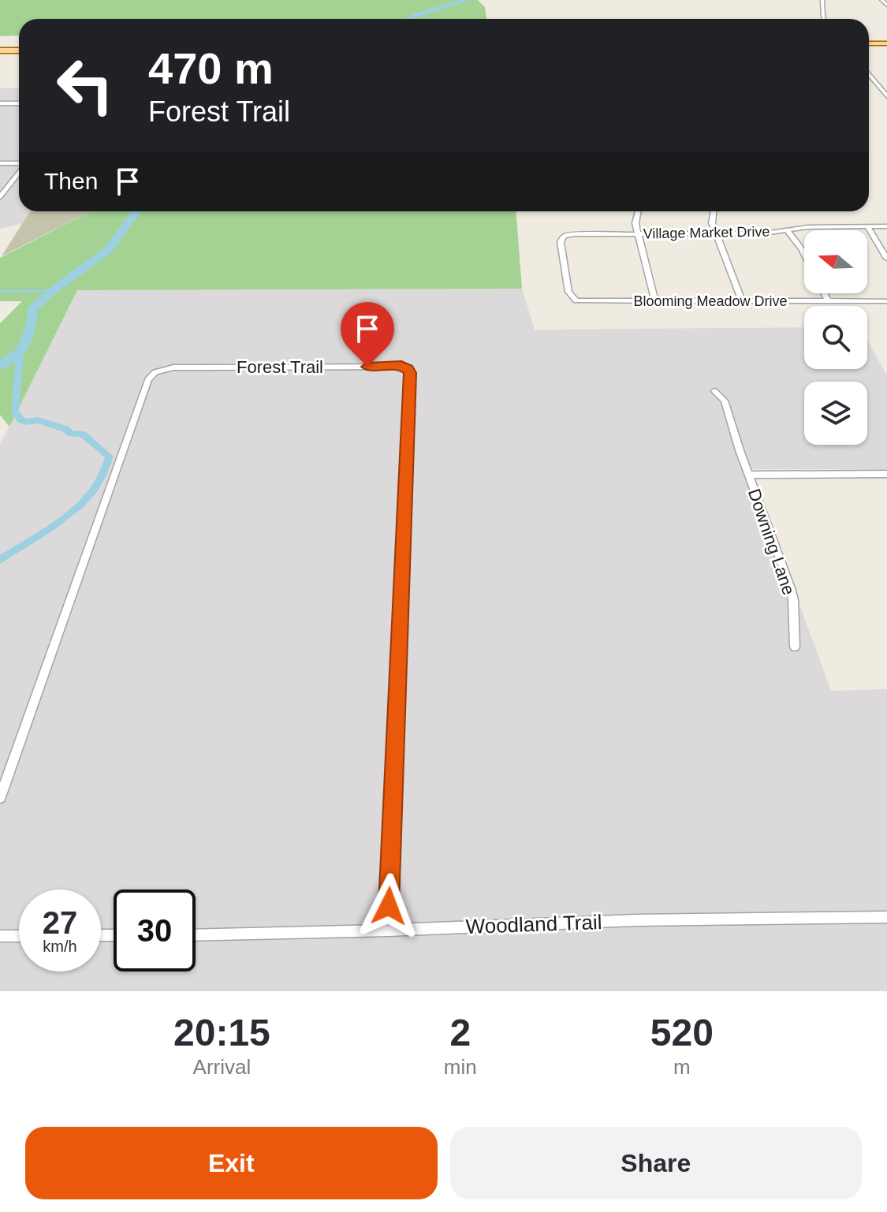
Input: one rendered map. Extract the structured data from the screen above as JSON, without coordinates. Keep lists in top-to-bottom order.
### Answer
{
  "streets": {
    "street": [
      "Village Market Drive",
      "Blooming Meadow Drive",
      "Forest Trail",
      "Downing Lane",
      "Woodland Trail"
    ]
  },
  "crossings": [
    ["Village Market Drive", "Blooming Meadow Drive"],
    ["Forest Trail", "Woodland Trail"]
  ],
  "north": "left",
  "page": {
    "turn": ["470 m", "Forest Trail"],
    "then": "Then",
    "speed": "27 km/h",
    "limit": "30",
    "eta": [
      "20:15",
      "Arrival",
      "2",
      "min",
      "520",
      "m"
    ],
    "buttons": ["Exit", "Share"]
  }
}
